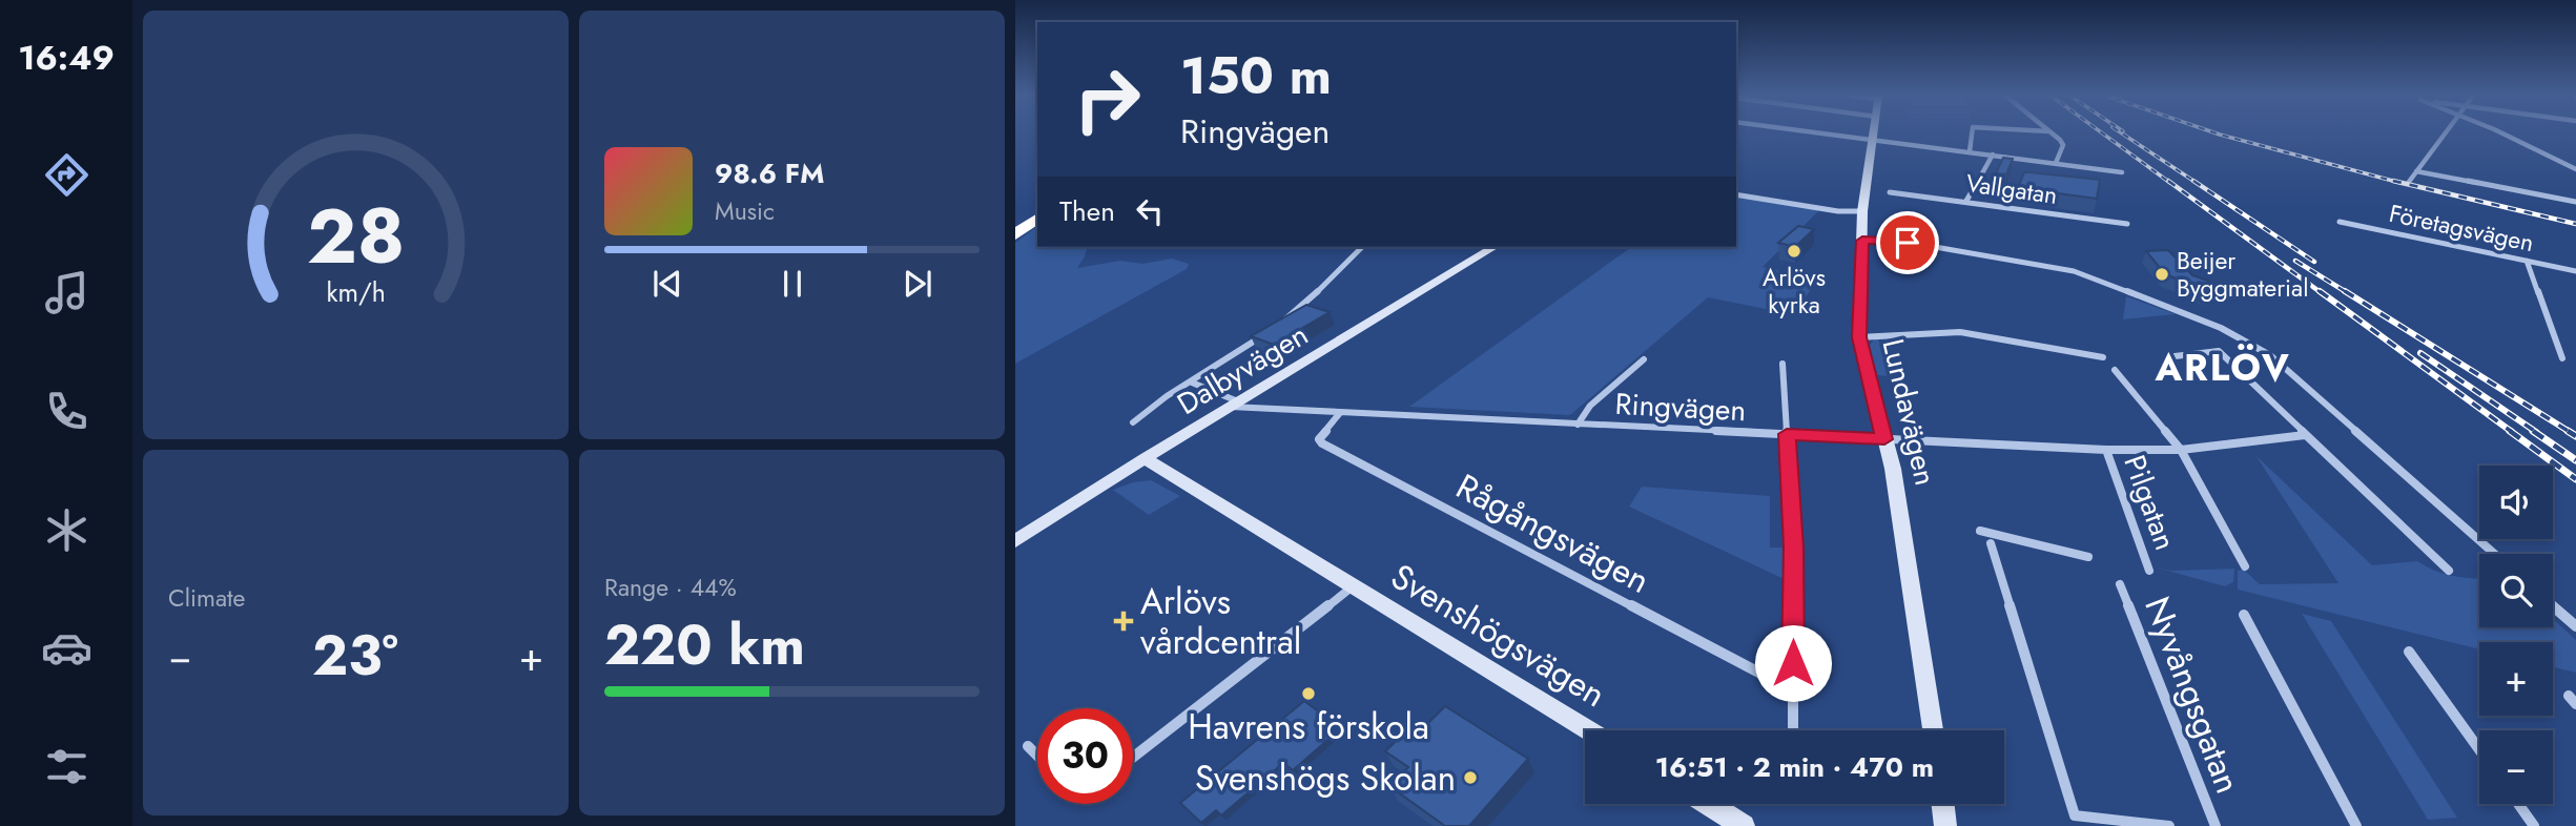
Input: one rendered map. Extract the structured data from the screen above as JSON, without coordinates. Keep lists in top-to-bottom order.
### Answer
{
  "streets": {
    "main road": ["Dalbyvägen", "Lundavägen", "Svenshögsvägen"],
    "street": [
      "Vallgatan",
      "Företagsvägen",
      "Ringvägen",
      "Pilgatan",
      "Rågångsvägen",
      "Nyvångsgatan"
    ]
  },
  "crossings": [
    ["Dalbyvägen", "Ringvägen"],
    ["Dalbyvägen", "Svenshögsvägen"],
    ["Ringvägen", "Lundavägen"],
    ["Ringvägen", "Pilgatan"],
    ["Ringvägen", "Rågångsvägen"]
  ],
  "districts": ["ARLÖV"],
  "places": {
    "other": [
      "Arlövs kyrka",
      "Beijer Byggmaterial",
      "Havrens förskola",
      "Svenshögs Skolan"
    ],
    "health": ["Arlövs vårdcentral"]
  },
  "page": {
    "tabs": "16:49",
    "turn": ["150 m", "Ringvägen"],
    "song": ["98.6 FM", "Music"],
    "then": "Then",
    "tile": [
      "Climate",
      ["Range · 44%", "220 km"]
    ],
    "map_buttons": ["+", "−"],
    "heat": ["−", "23°", "+"],
    "limit": "30",
    "trip": "16:51 · 2 min · 470 m",
    "gauge": ["28", "km/h"]
  }
}
